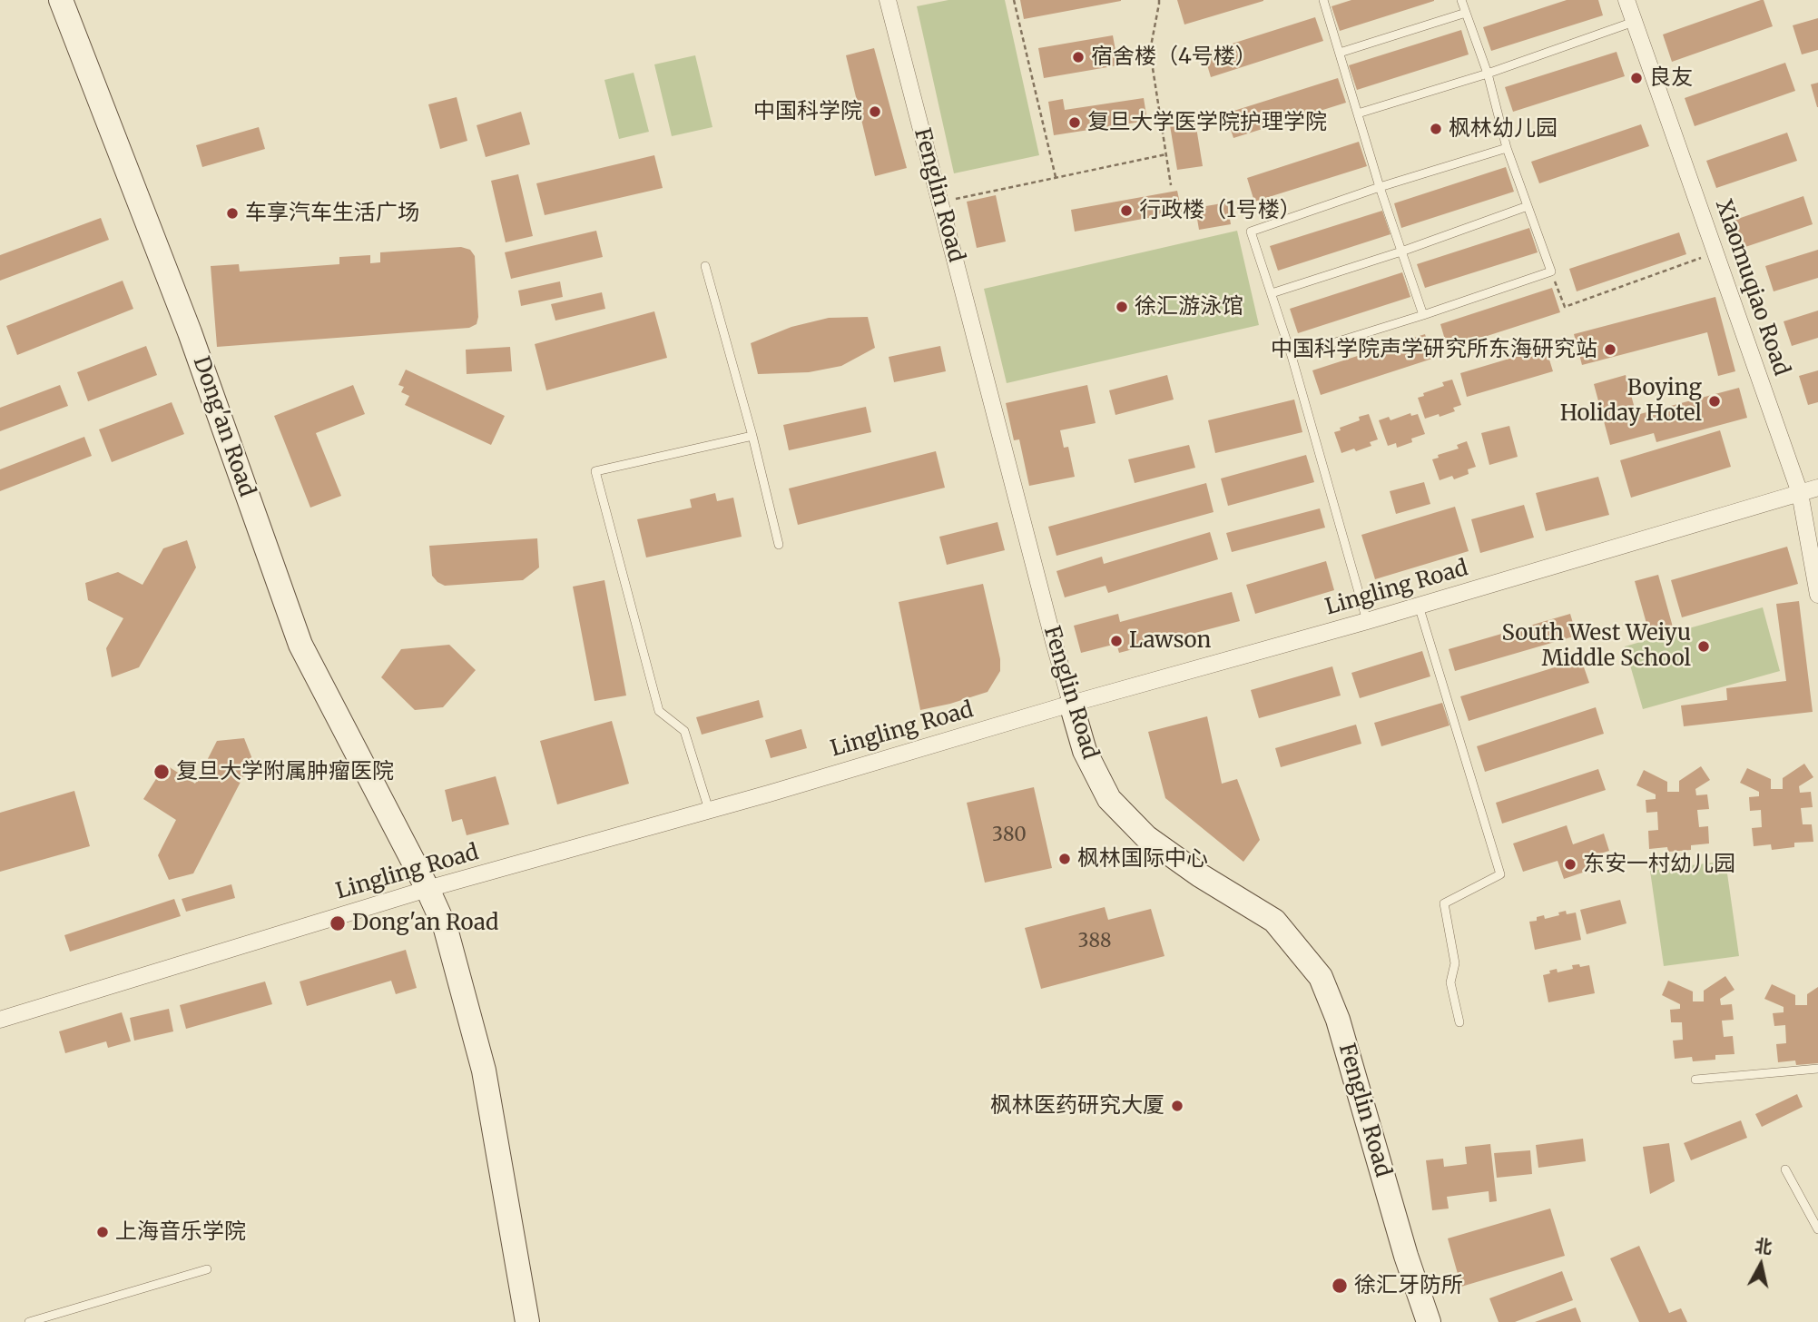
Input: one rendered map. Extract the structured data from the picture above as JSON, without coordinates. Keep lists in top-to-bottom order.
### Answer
{
  "streets": {
    "street": [
      "Fenglin Road",
      "Xiaomuqiao Road",
      "Dong'an Road",
      "Lingling Road"
    ]
  },
  "crossings": [
    ["Fenglin Road", "Lingling Road"],
    ["Xiaomuqiao Road", "Lingling Road"],
    ["Dong'an Road", "Lingling Road"]
  ],
  "places": [
    "宿舍楼（4号楼）",
    "良友",
    "中国科学院",
    "复旦大学医学院护理学院",
    "枫林幼儿园",
    "行政楼（1号楼）",
    "车享汽车生活广场",
    "徐汇游泳馆",
    "中国科学院声学研究所东海研究站",
    "Boying Holiday Hotel",
    "Lawson",
    "South West Weiyu Middle School",
    "复旦大学附属肿瘤医院",
    "枫林国际中心",
    "东安一村幼儿园",
    "Dong'an Road",
    "枫林医药研究大厦",
    "上海音乐学院",
    "徐汇牙防所"
  ],
  "house_numbers": ["380", "388"],
  "north": "top"
}
